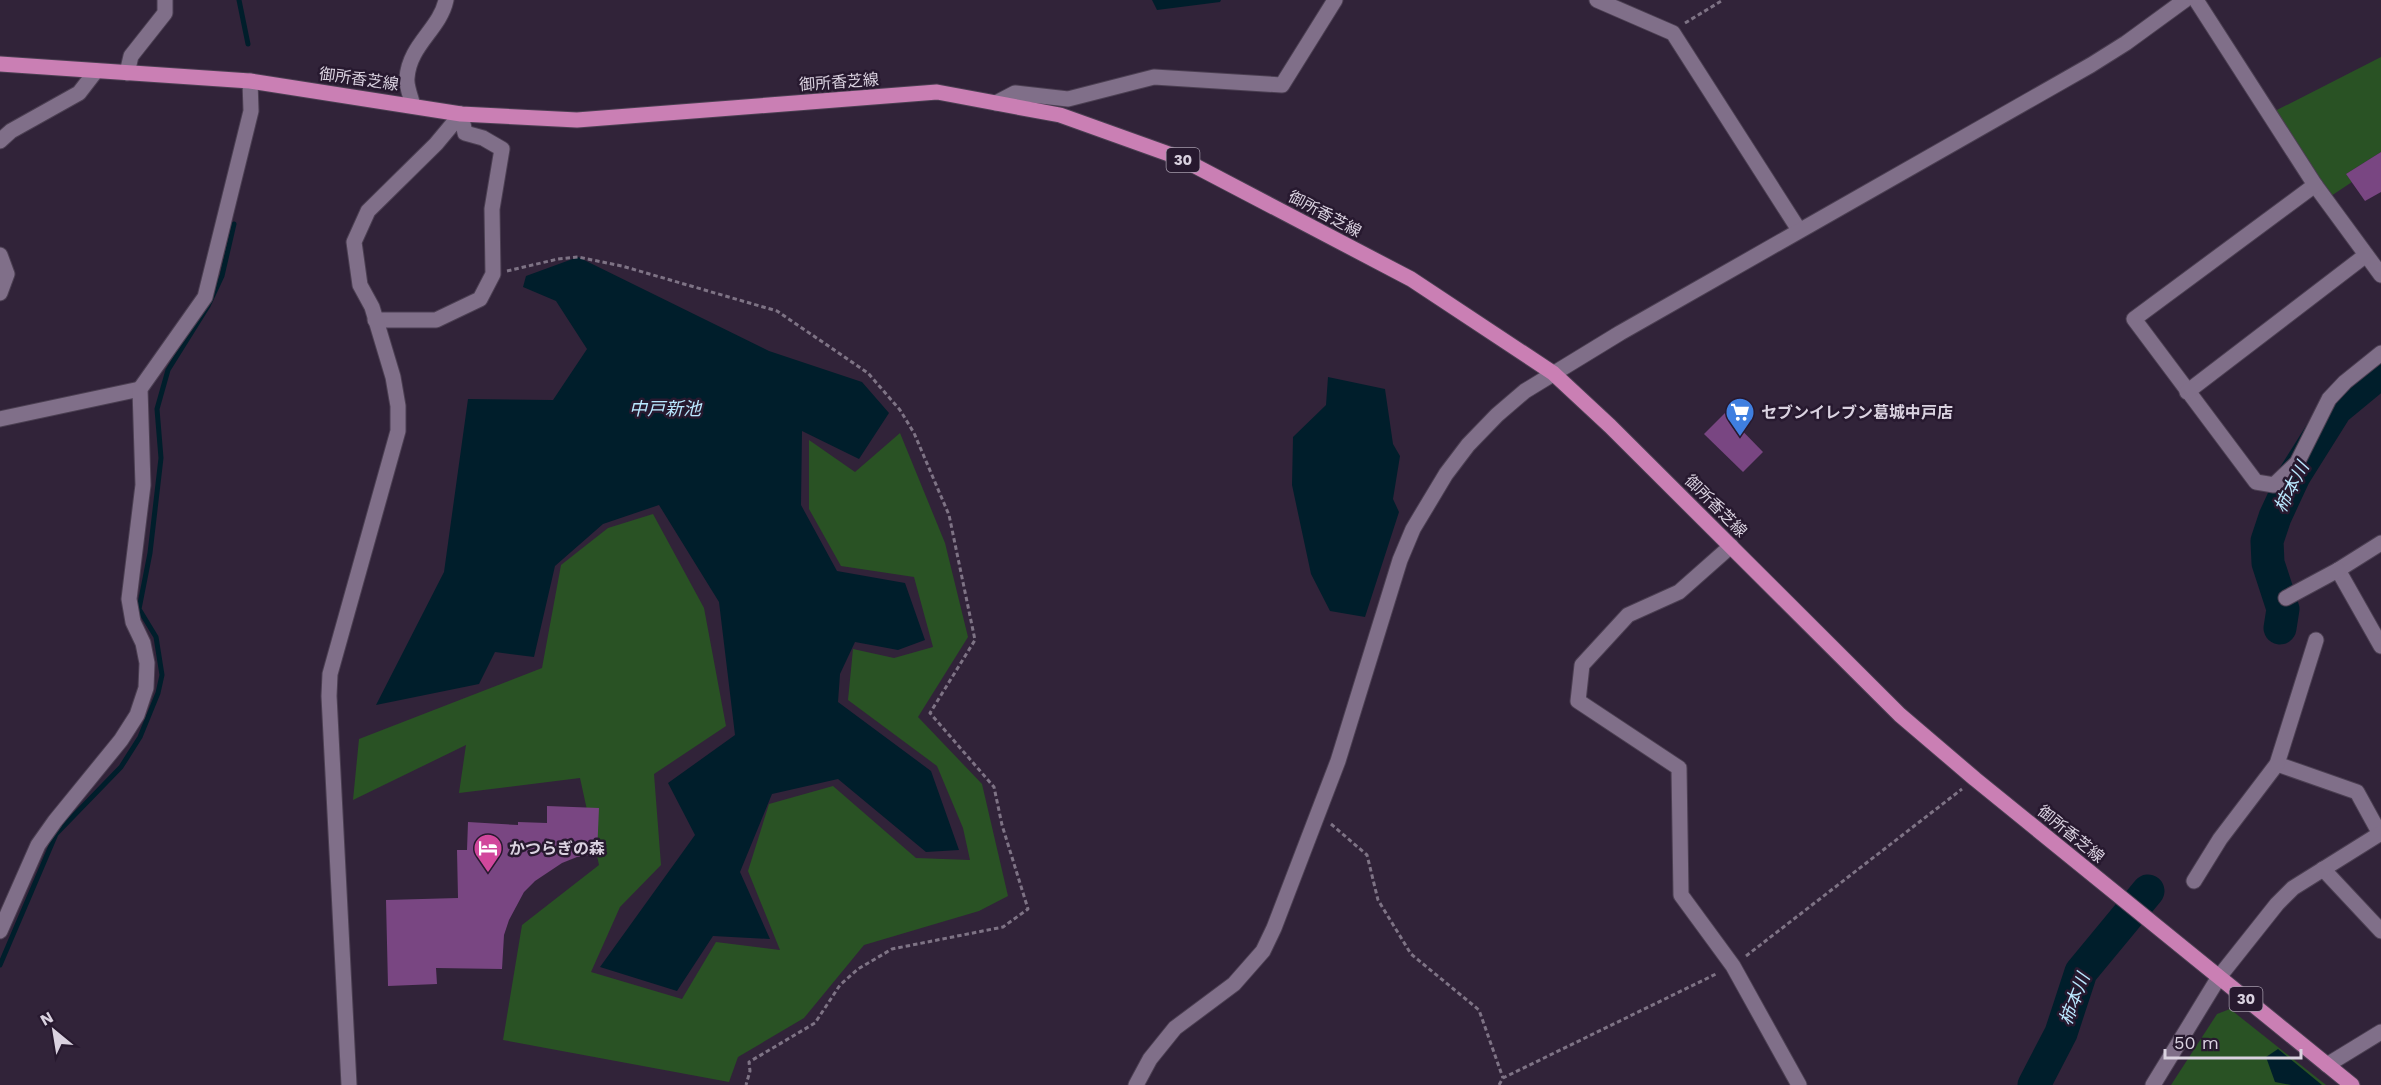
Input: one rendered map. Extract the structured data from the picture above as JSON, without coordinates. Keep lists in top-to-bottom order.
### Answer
{
  "streets": {
    "main road": ["御所香芝線", "30"]
  },
  "water": ["中戸新池", "柿本川"],
  "places": {
    "supermarket": ["セブンイレブン葛城中戸店"],
    "hotel": ["かつらぎの森"]
  },
  "scale_bar": "50 m",
  "north": "top left"
}
